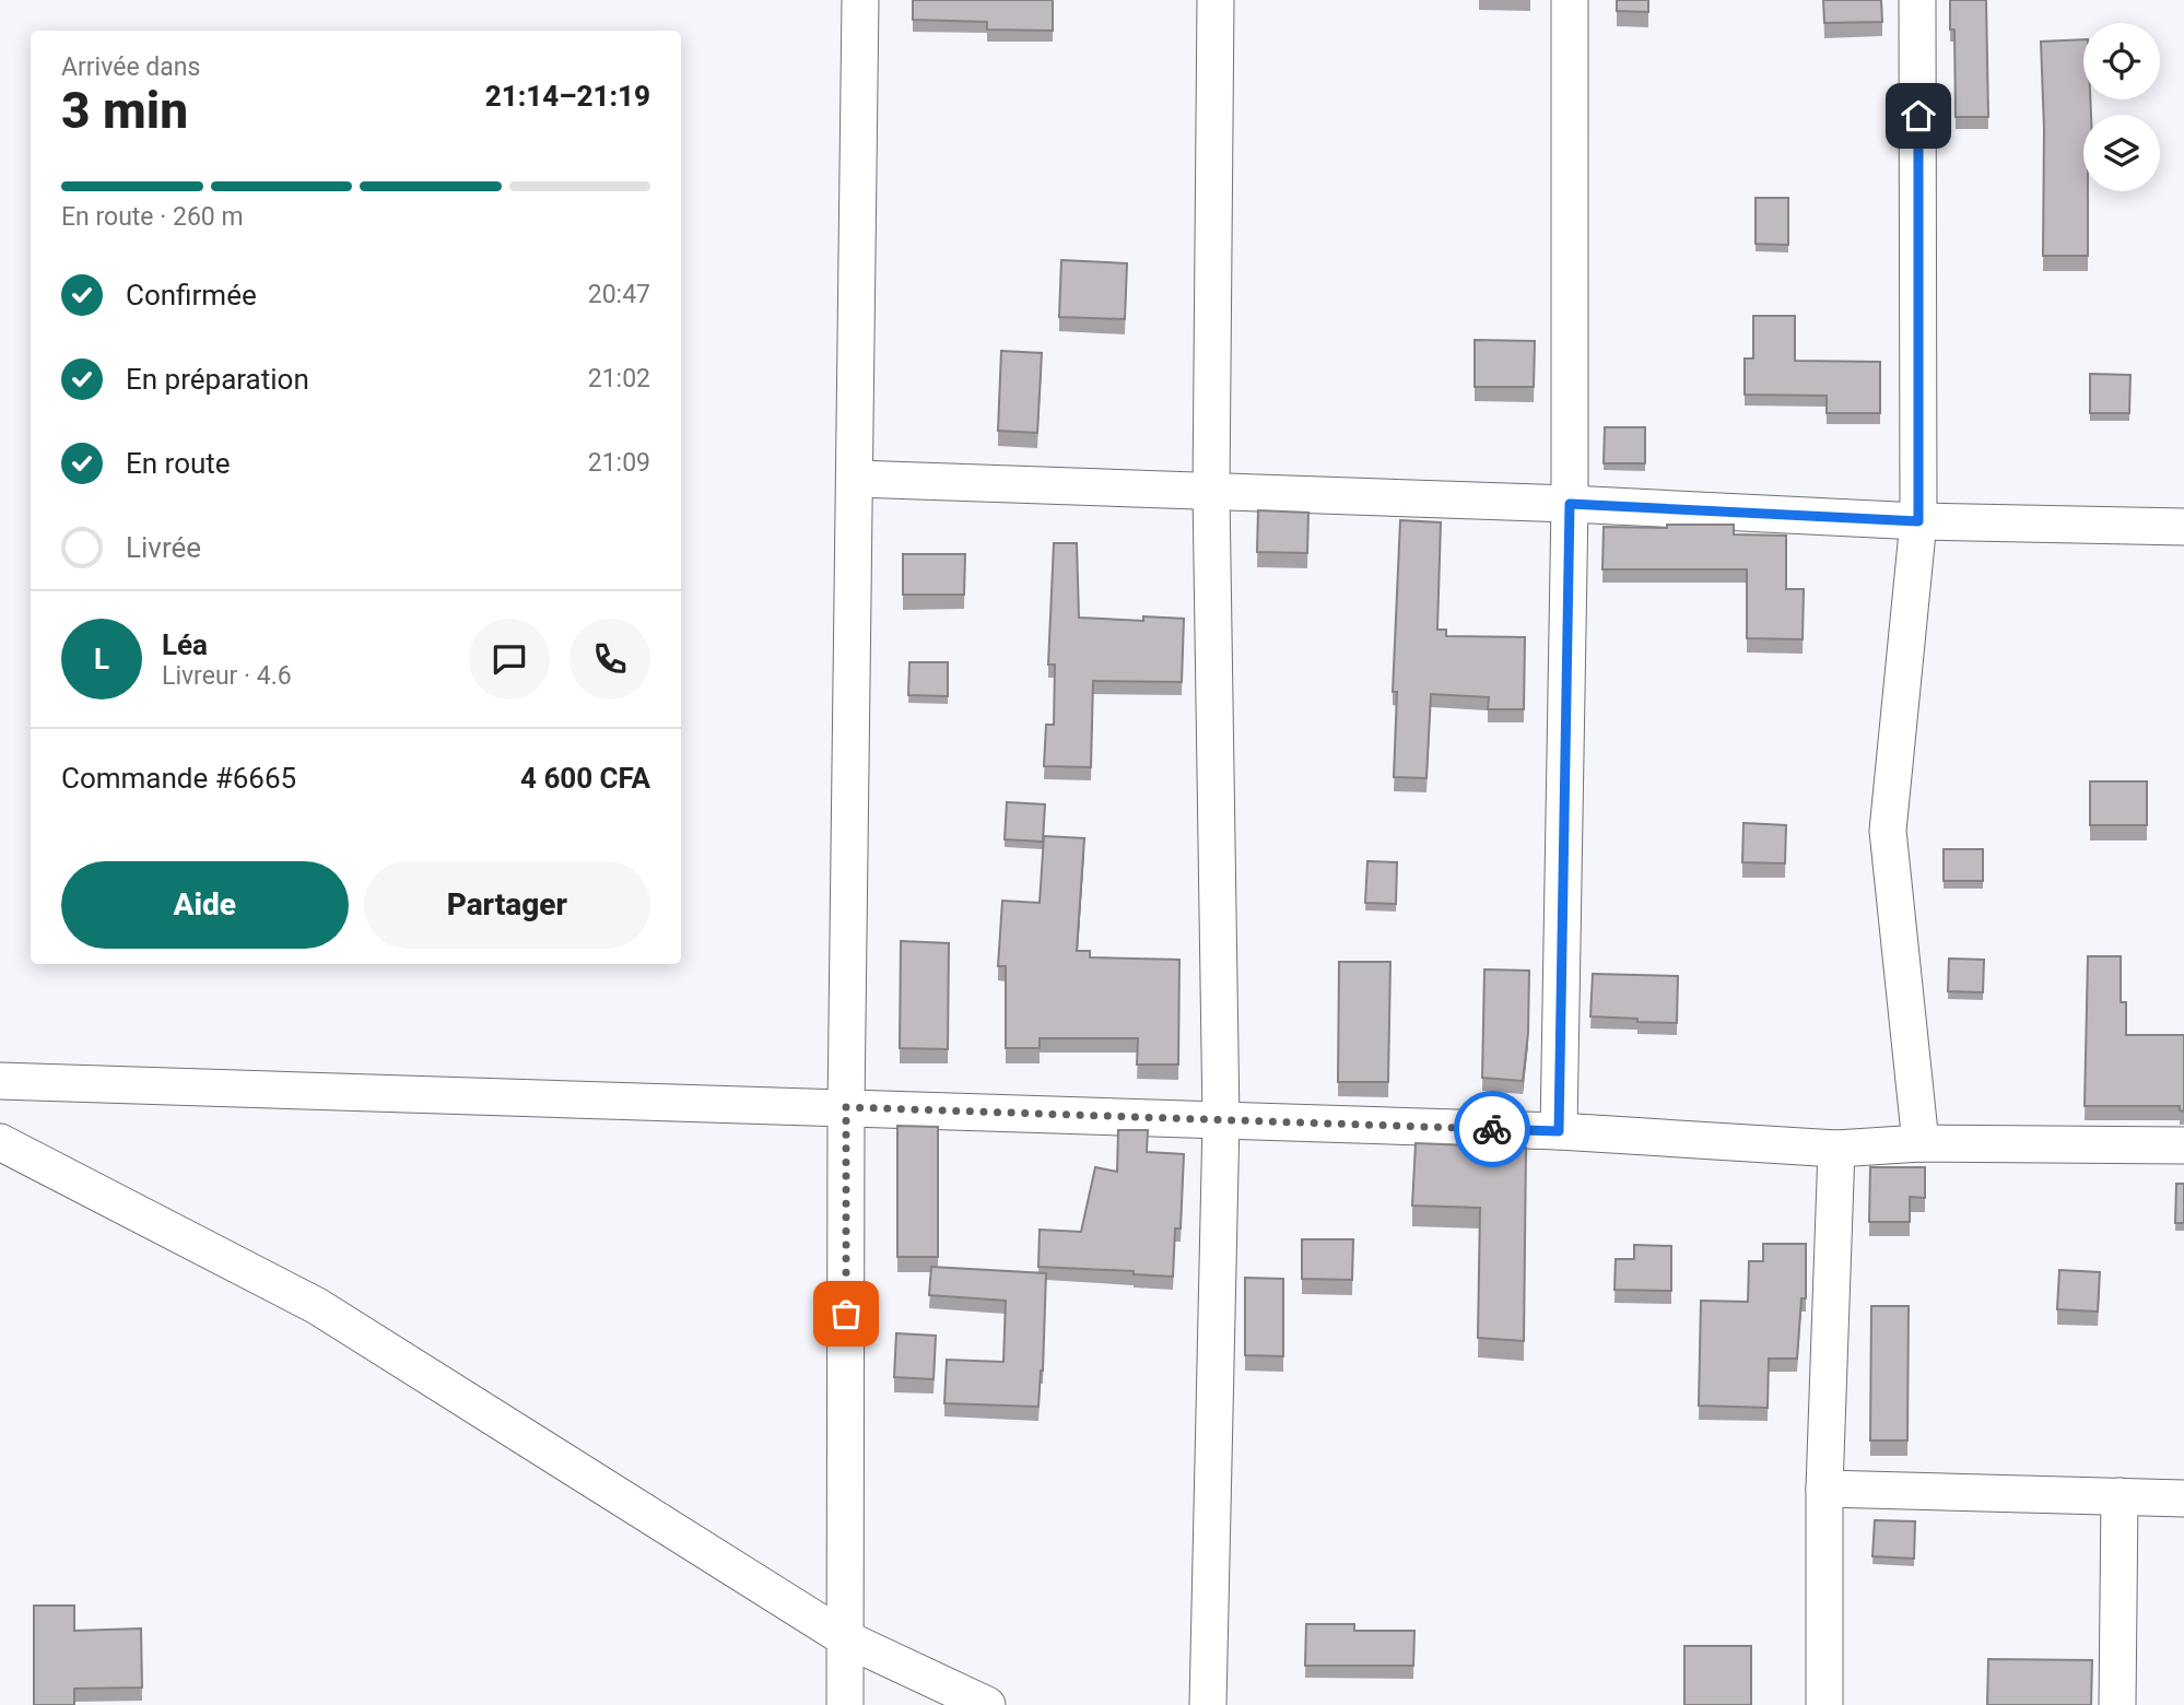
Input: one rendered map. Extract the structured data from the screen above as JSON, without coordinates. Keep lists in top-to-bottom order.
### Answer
{
  "page": {
    "heading": ["3 min", "Arrivée dans", "21:14–21:19"],
    "panel": [
      "Léa",
      "Livreur · 4.6",
      "Commande #6665",
      "4 600 CFA"
    ],
    "bar": "En route · 260 m",
    "list": [
      ["Confirmée", "20:47"],
      ["En préparation", "21:02"],
      ["En route", "21:09"],
      "Livrée"
    ],
    "round": "L",
    "buttons": ["Aide", "Partager"]
  }
}
